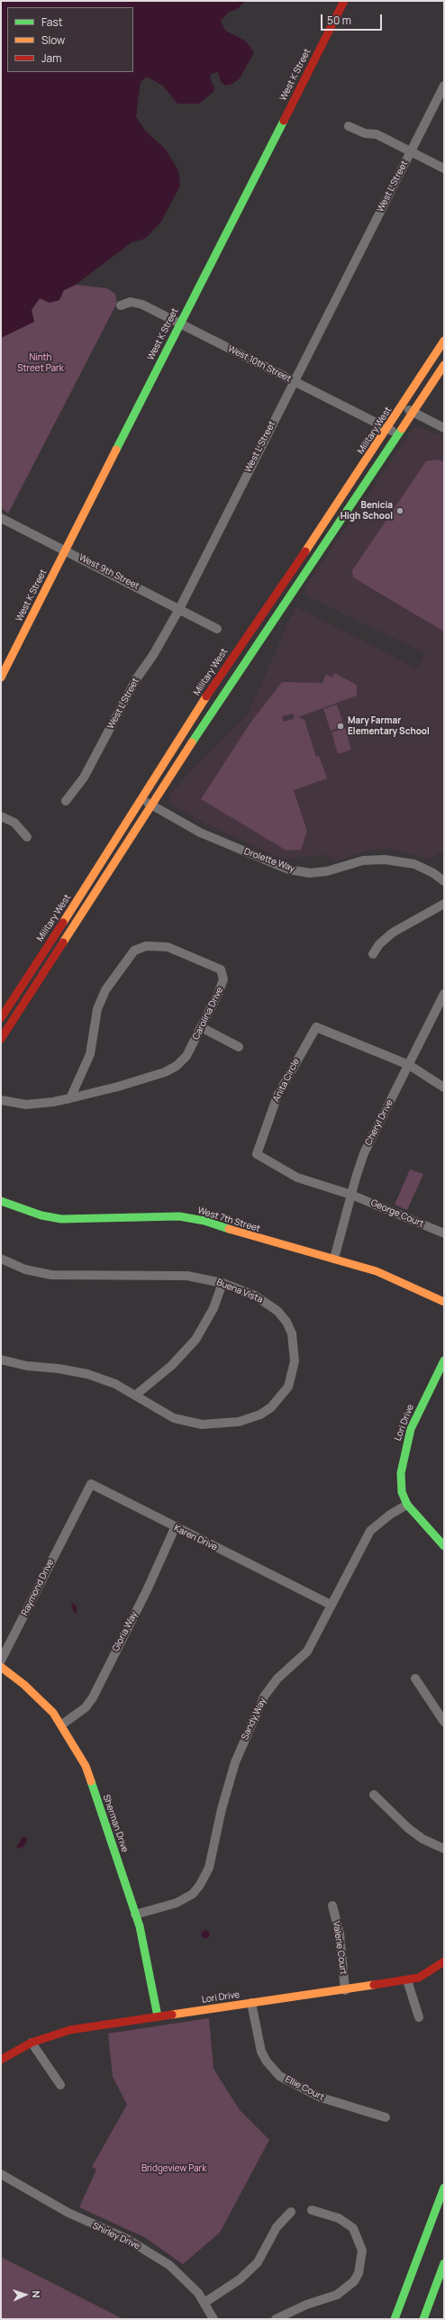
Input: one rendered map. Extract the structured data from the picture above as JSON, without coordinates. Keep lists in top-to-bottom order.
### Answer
{
  "streets": {
    "main road": [
      "West K Street",
      "Military West",
      "West 7th Street",
      "Lori Drive",
      "Sherman Drive"
    ],
    "street": [
      "West L Street",
      "West 10th Street",
      "West 9th Street",
      "Drolette Way",
      "Carolina Drive",
      "Anita Circle",
      "Cheryl Drive",
      "George Court",
      "Buena Vista",
      "Karen Drive",
      "Raymond Drive",
      "Gloria Way",
      "Sandy Way",
      "Valerie Court",
      "Ellie Court",
      "Shirley Drive"
    ]
  },
  "crossings": [
    ["West K Street", "West 10th Street"],
    ["West K Street", "West 9th Street"],
    ["West L Street", "West 10th Street"],
    ["West L Street", "West 9th Street"],
    ["West 10th Street", "Military West"],
    ["Military West", "Drolette Way"],
    ["Anita Circle", "Cheryl Drive"],
    ["Anita Circle", "George Court"],
    ["Cheryl Drive", "George Court"],
    ["Cheryl Drive", "West 7th Street"],
    ["Lori Drive", "Sandy Way"],
    ["Lori Drive", "Sherman Drive"],
    ["Lori Drive", "Valerie Court"],
    ["Lori Drive", "Ellie Court"],
    ["Karen Drive", "Raymond Drive"],
    ["Karen Drive", "Gloria Way"],
    ["Karen Drive", "Sandy Way"],
    ["Gloria Way", "Sherman Drive"],
    ["Sandy Way", "Sherman Drive"]
  ],
  "parks": ["Ninth Street Park", "Bridgeview Park"],
  "places": ["Benicia High School", "Mary Farmar Elementary School"],
  "legend": ["Fast", "Slow", "Jam"],
  "scale_bar": "50 m",
  "north": "right"
}
